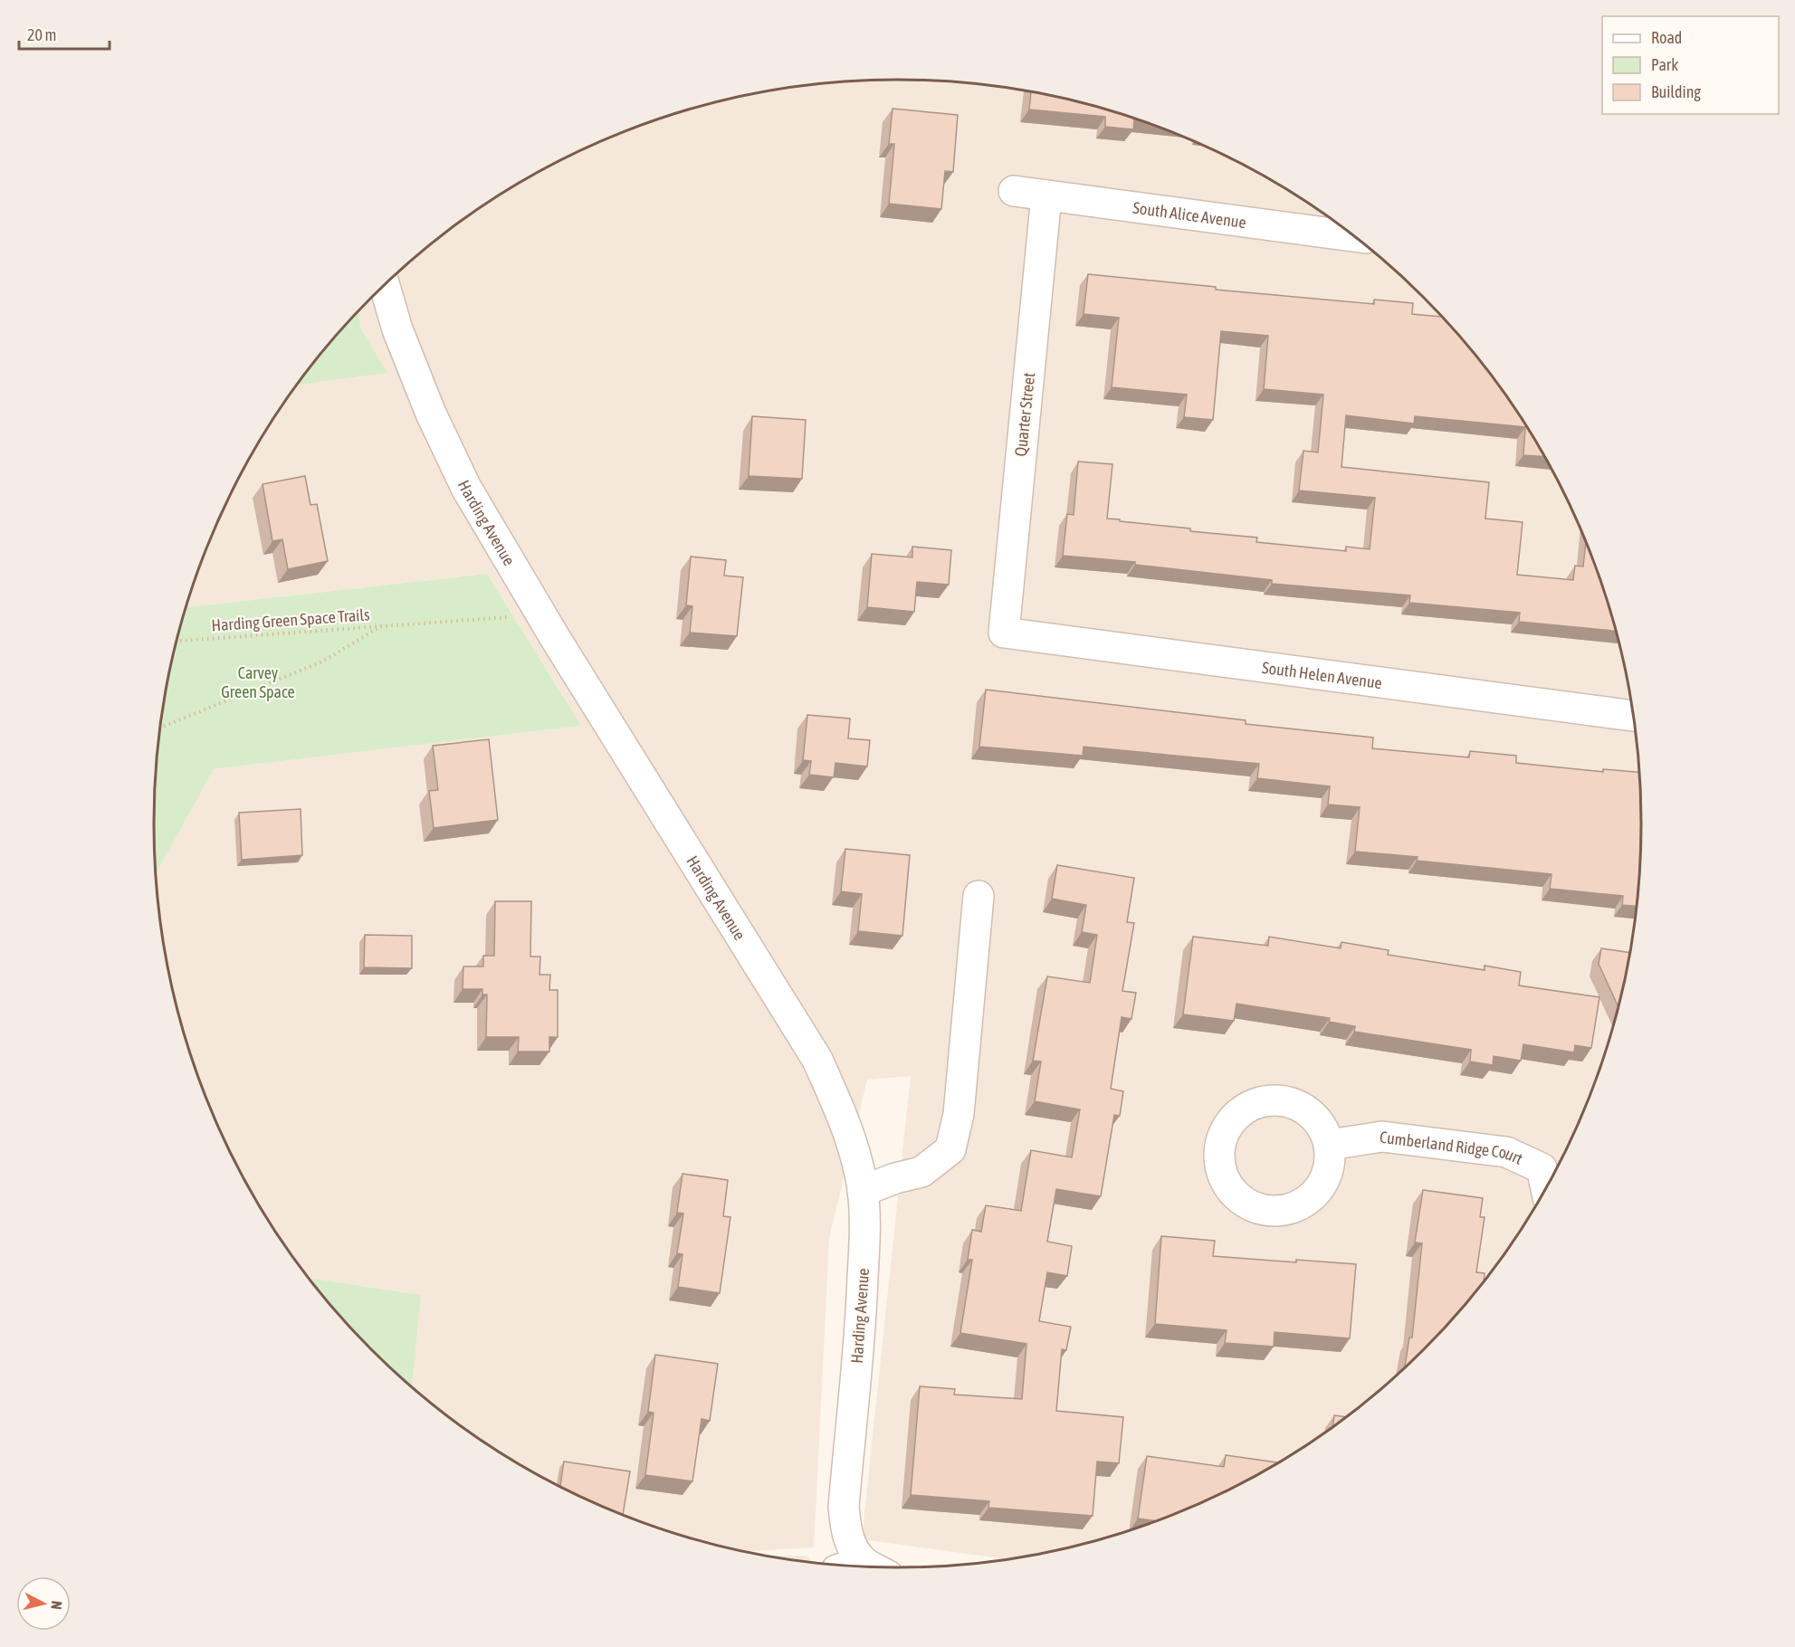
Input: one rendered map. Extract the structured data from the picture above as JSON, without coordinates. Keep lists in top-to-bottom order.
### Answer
{
  "streets": {
    "street": [
      "South Alice Avenue",
      "Quarter Street",
      "Harding Avenue",
      "South Helen Avenue",
      "Cumberland Ridge Court"
    ],
    "path": ["Harding Green Space Trails"]
  },
  "crossings": [
    ["South Alice Avenue", "Quarter Street"],
    ["Quarter Street", "South Helen Avenue"],
    ["Harding Avenue", "Harding Green Space Trails"]
  ],
  "parks": ["Carvey Green Space"],
  "legend": ["Road", "Park", "Building"],
  "scale_bar": "20 m",
  "north": "right"
}
